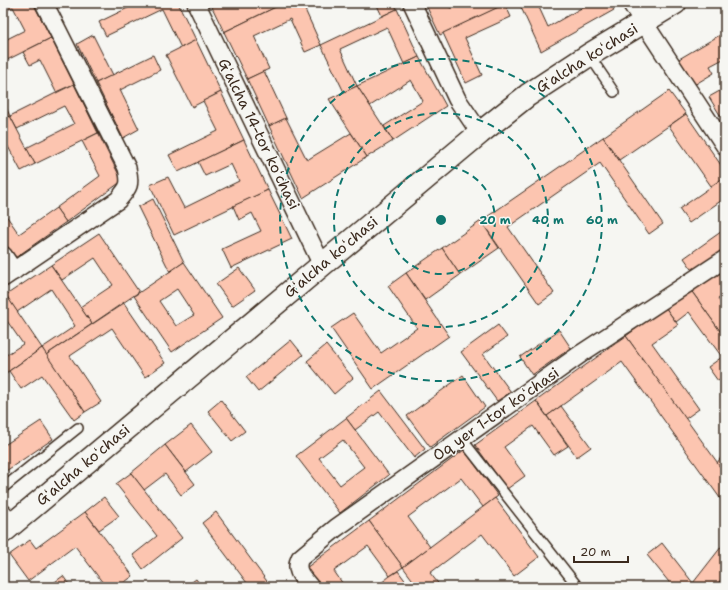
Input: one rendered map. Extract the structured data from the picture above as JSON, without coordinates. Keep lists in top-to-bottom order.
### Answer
{
  "streets": {
    "street": ["Gʻalcha koʻchasi", "Gʻalcha 14-tor koʻchasi", "Oq yer 1-tor koʻchasi"]
  },
  "crossings": [
    ["Gʻalcha koʻchasi", "Gʻalcha 14-tor koʻchasi"]
  ],
  "scale_bar": "20 m",
  "rings": ["20 m", "40 m", "60 m"]
}
